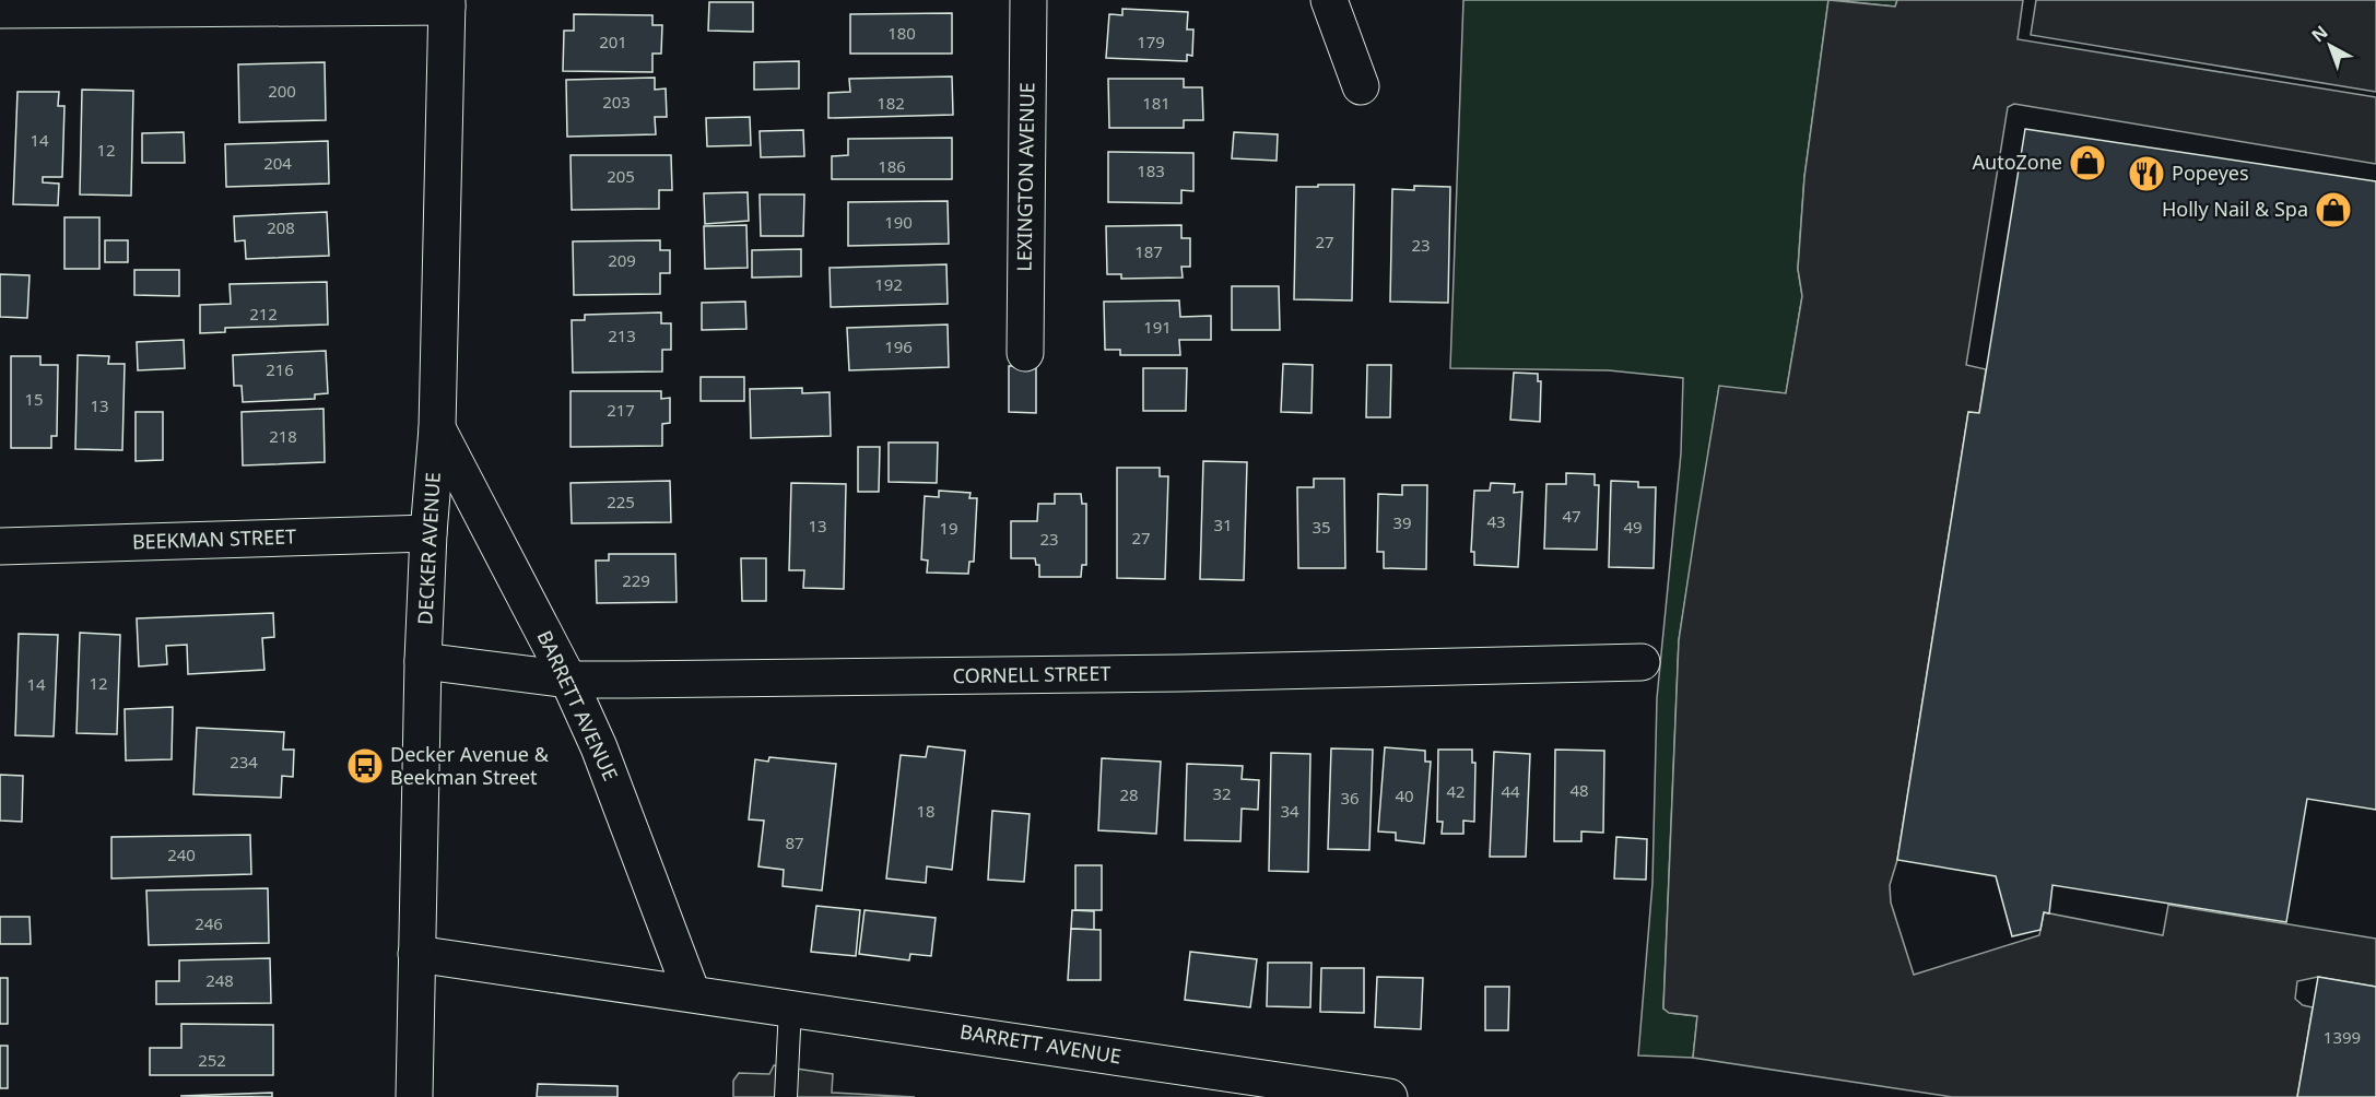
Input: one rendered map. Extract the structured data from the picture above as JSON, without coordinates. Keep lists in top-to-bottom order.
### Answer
{
  "streets": {
    "street": [
      "LEXINGTON AVENUE",
      "BEEKMAN STREET",
      "DECKER AVENUE",
      "CORNELL STREET",
      "BARRETT AVENUE"
    ]
  },
  "crossings": [
    ["BEEKMAN STREET", "DECKER AVENUE"],
    ["DECKER AVENUE", "CORNELL STREET"],
    ["DECKER AVENUE", "BARRETT AVENUE"],
    ["CORNELL STREET", "BARRETT AVENUE"]
  ],
  "places": {
    "shop": ["AutoZone", "Holly Nail & Spa"],
    "restaurant": ["Popeyes"],
    "bus stop": ["Decker Avenue & Beekman Street"]
  },
  "house_numbers": [
    "180",
    "201",
    "179",
    "200",
    "203",
    "182",
    "181",
    "14",
    "12",
    "204",
    "186",
    "183",
    "205",
    "190",
    "208",
    "27",
    "23",
    "187",
    "209",
    "192",
    "212",
    "191",
    "213",
    "196",
    "216",
    "15",
    "13",
    "217",
    "218",
    "225",
    "47",
    "43",
    "39",
    "31",
    "13",
    "35",
    "49",
    "19",
    "27",
    "23",
    "229",
    "12",
    "14",
    "234",
    "48",
    "42",
    "44",
    "32",
    "28",
    "40",
    "36",
    "18",
    "34",
    "87",
    "240",
    "246",
    "248",
    "1399",
    "252"
  ],
  "north": "top left"
}
